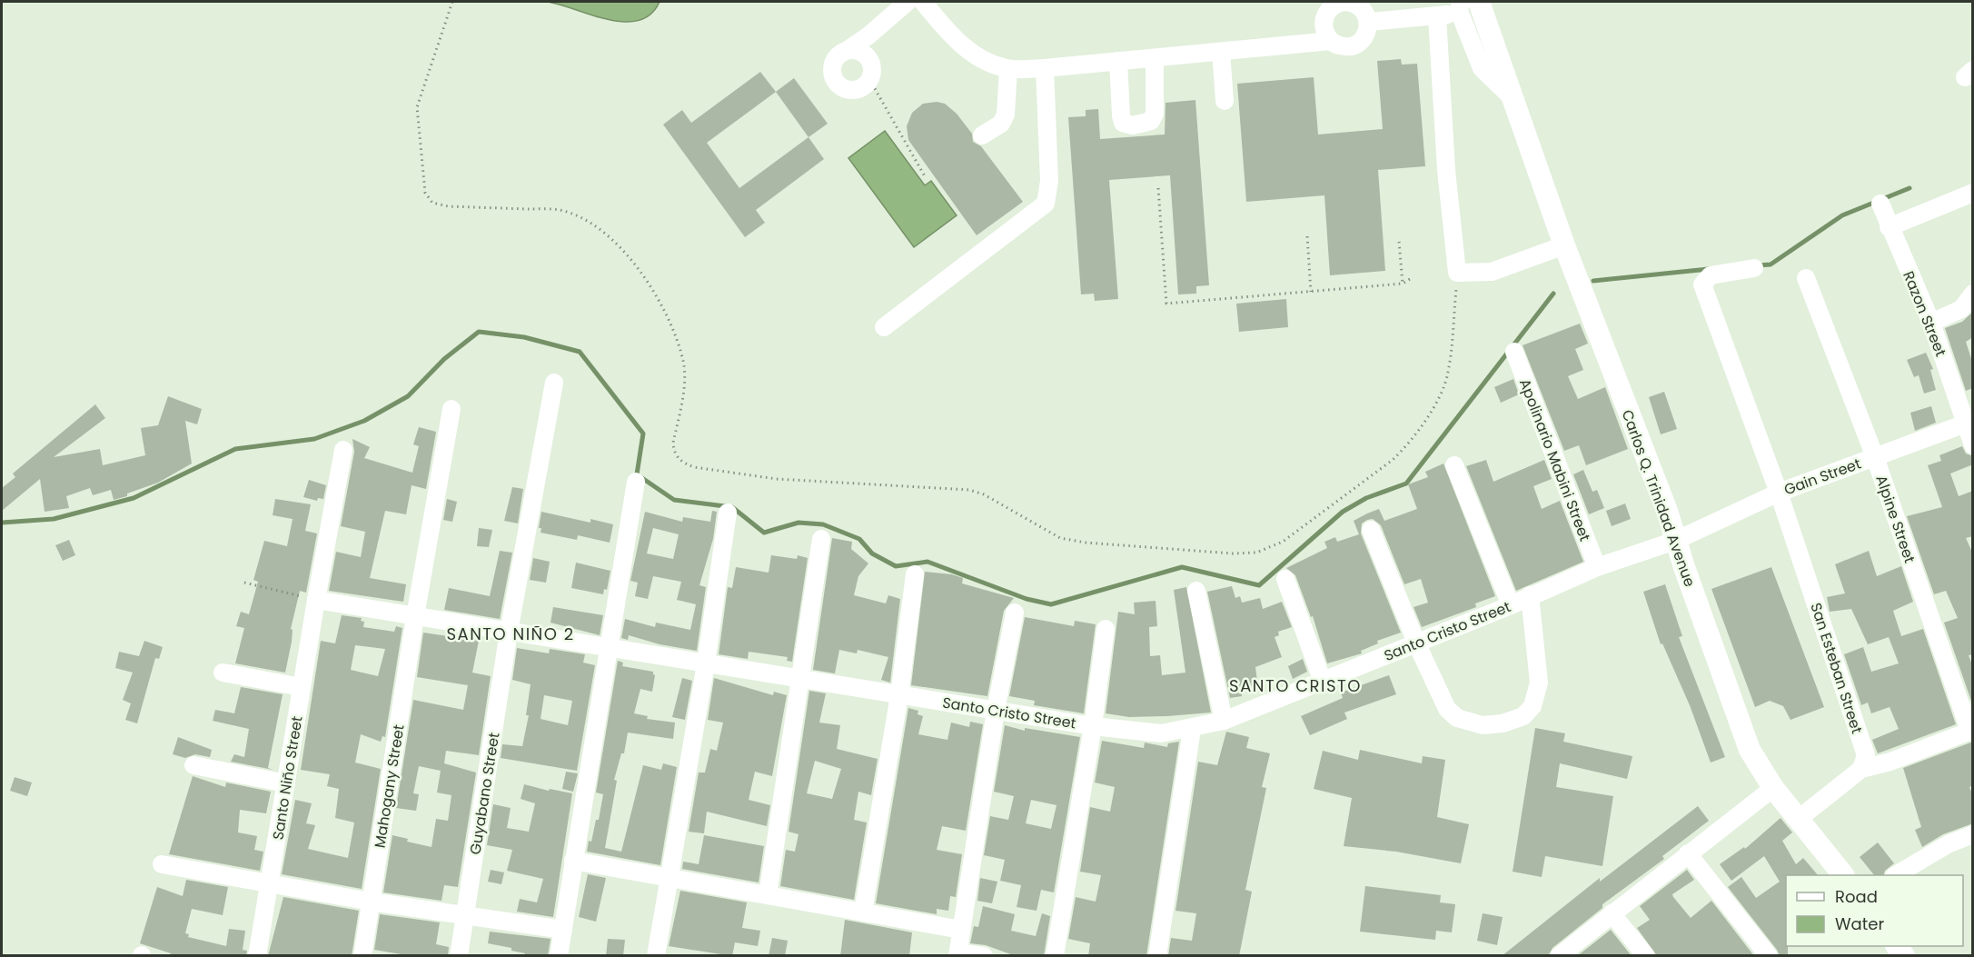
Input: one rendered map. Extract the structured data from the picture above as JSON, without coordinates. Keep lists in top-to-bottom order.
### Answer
{
  "streets": {
    "main road": ["Carlos Q. Trinidad Avenue"],
    "street": [
      "Razon Street",
      "Apolinario Mabini Street",
      "Gain Street",
      "Alpine Street",
      "Santo Cristo Street",
      "San Esteban Street",
      "Santo Niño Street",
      "Mahogany Street",
      "Guyabano Street"
    ]
  },
  "crossings": [
    ["Razon Street", "Gain Street"],
    ["Apolinario Mabini Street", "Santo Cristo Street"],
    ["Gain Street", "Carlos Q. Trinidad Avenue"],
    ["Gain Street", "Alpine Street"],
    ["Gain Street", "Santo Cristo Street"],
    ["Gain Street", "San Esteban Street"],
    ["Carlos Q. Trinidad Avenue", "Santo Cristo Street"],
    ["Santo Cristo Street", "Santo Niño Street"],
    ["Santo Cristo Street", "Mahogany Street"],
    ["Santo Cristo Street", "Guyabano Street"]
  ],
  "districts": ["SANTO NIÑO 2", "SANTO CRISTO"],
  "legend": ["Road", "Water"]
}
